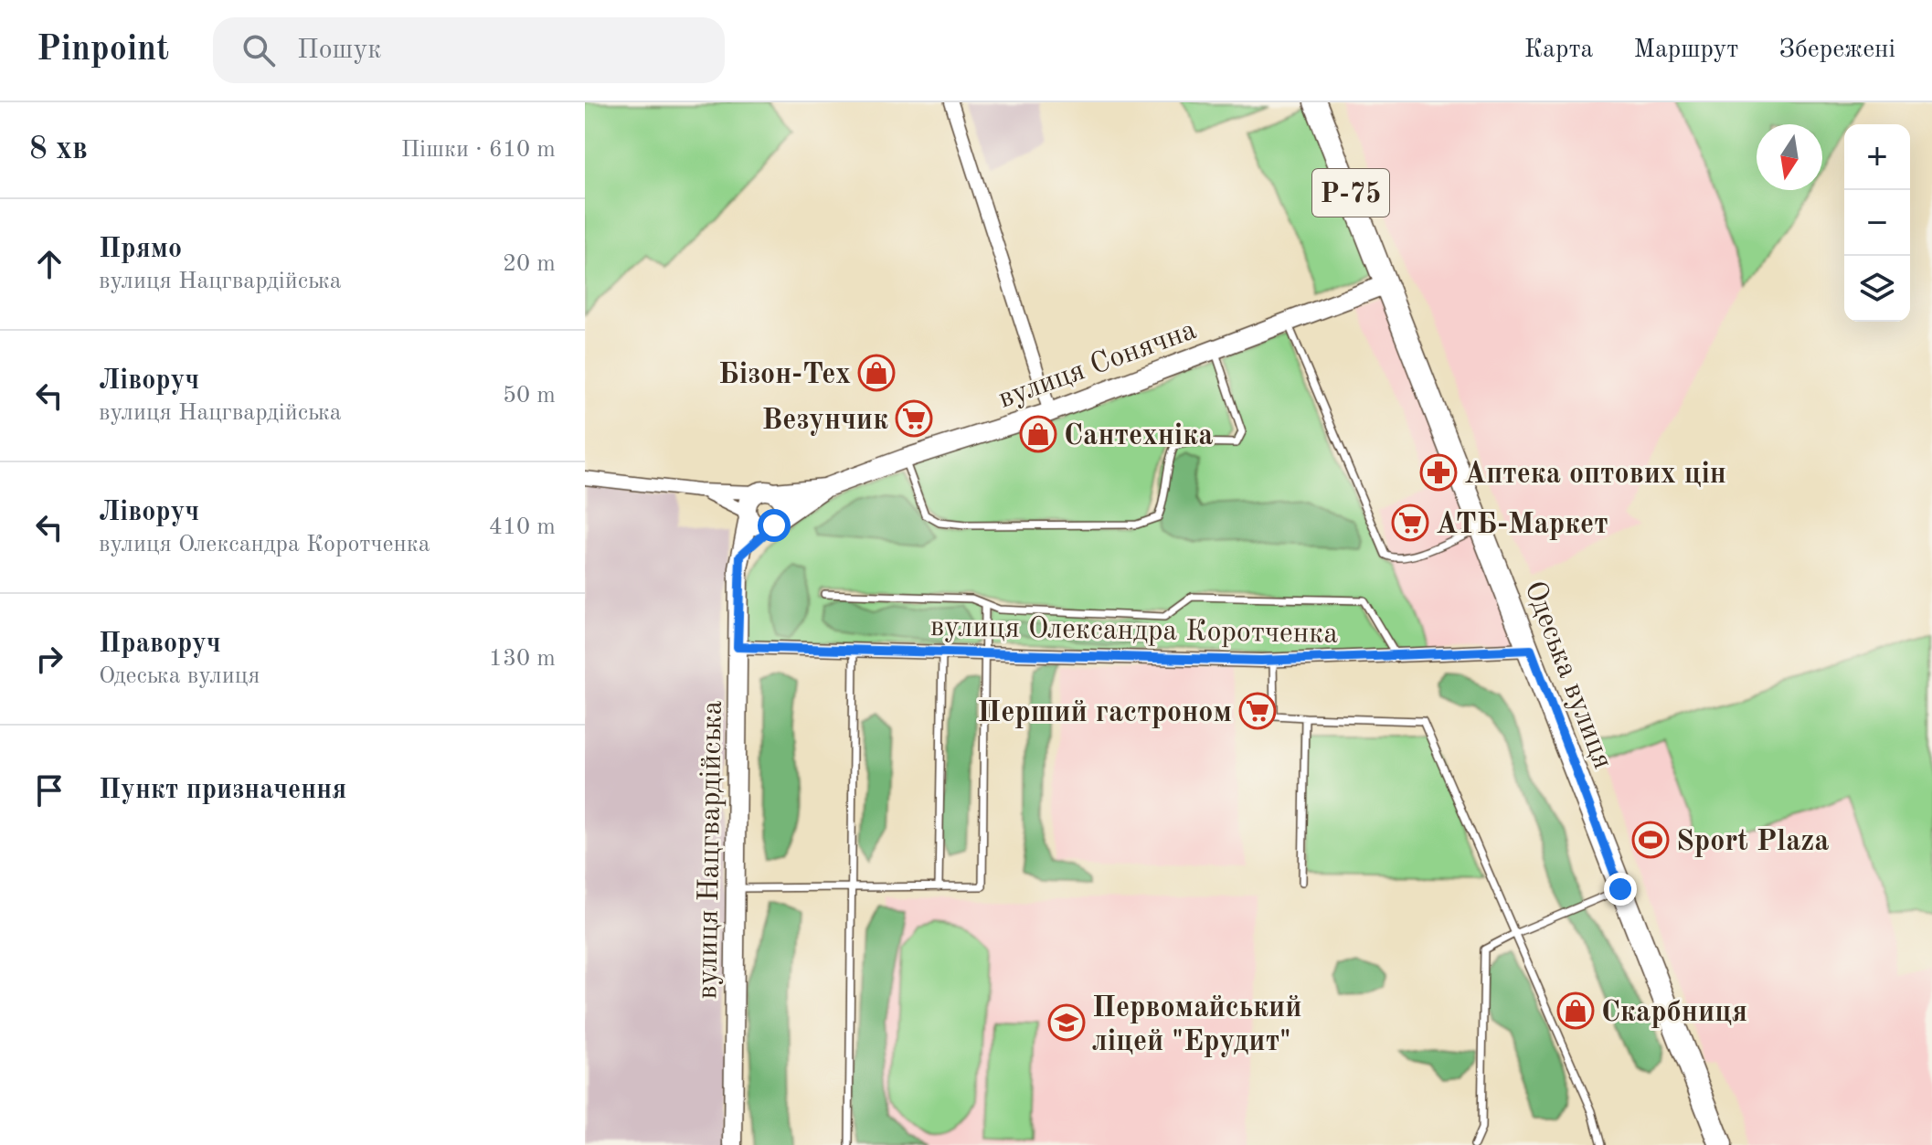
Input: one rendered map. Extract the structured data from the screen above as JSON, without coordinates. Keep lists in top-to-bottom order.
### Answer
{
  "streets": {
    "main road": ["Р-75", "Одеська вулиця"],
    "street": ["вулиця Сонячна", "вулиця Олександра Коротченка", "вулиця Нацгвардійська"]
  },
  "crossings": [
    ["вулиця Сонячна", "Одеська вулиця"],
    ["вулиця Сонячна", "вулиця Нацгвардійська"],
    ["вулиця Олександра Коротченка", "Одеська вулиця"],
    ["вулиця Олександра Коротченка", "вулиця Нацгвардійська"]
  ],
  "places": {
    "shop": ["Бізон-Тех", "Сантехніка", "Скарбниця"],
    "supermarket": ["Везунчик", "АТБ-Маркет", "Перший гастроном"],
    "pharmacy": ["Аптека оптових цін"],
    "sports": ["Sport Plaza"],
    "school or university": ["Первомайський ліцей \"Ерудит\""]
  },
  "north": "bottom",
  "page": {
    "header": "Pinpoint",
    "search": "Пошук",
    "nav": ["Карта", "Маршрут", "Збережені"],
    "heading": ["8 хв", "Пішки · 610 m"],
    "map_buttons": ["+", "−"],
    "list": [
      ["Прямо", "вулиця Нацгвардійська", "20 m"],
      ["Ліворуч", "вулиця Нацгвардійська", "50 m"],
      ["Ліворуч", "вулиця Олександра Коротченка", "410 m"],
      ["Праворуч", "Одеська вулиця", "130 m"],
      "Пункт призначення"
    ]
  }
}
